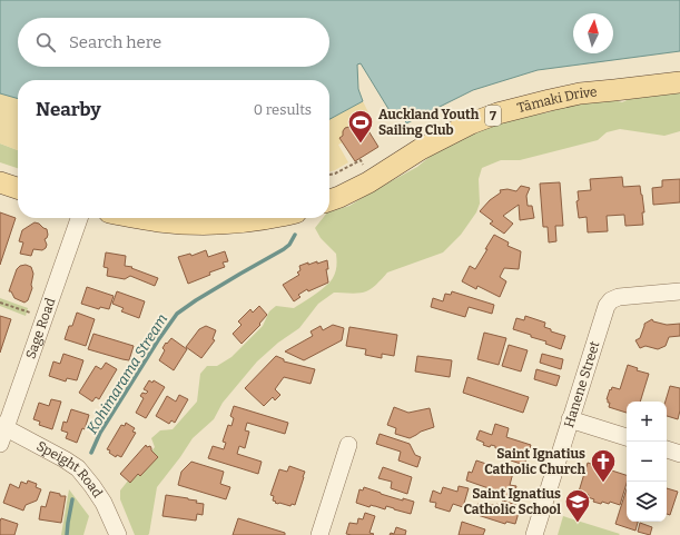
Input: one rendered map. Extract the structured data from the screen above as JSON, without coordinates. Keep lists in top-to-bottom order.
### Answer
{
  "streets": {
    "main road": ["Tāmaki Drive", "7"],
    "street": ["Sage Road", "Hanene Street", "Speight Road"]
  },
  "crossings": [
    ["Sage Road", "Speight Road"]
  ],
  "water": ["Kohimarama Stream"],
  "places": {
    "sports": ["Auckland Youth Sailing Club"],
    "church": ["Saint Ignatius Catholic Church"],
    "school or university": ["Saint Ignatius Catholic School"]
  },
  "north": "top",
  "page": {
    "search": "Search here",
    "heading": ["Nearby", "0 results"],
    "map_buttons": ["+", "−"]
  }
}
